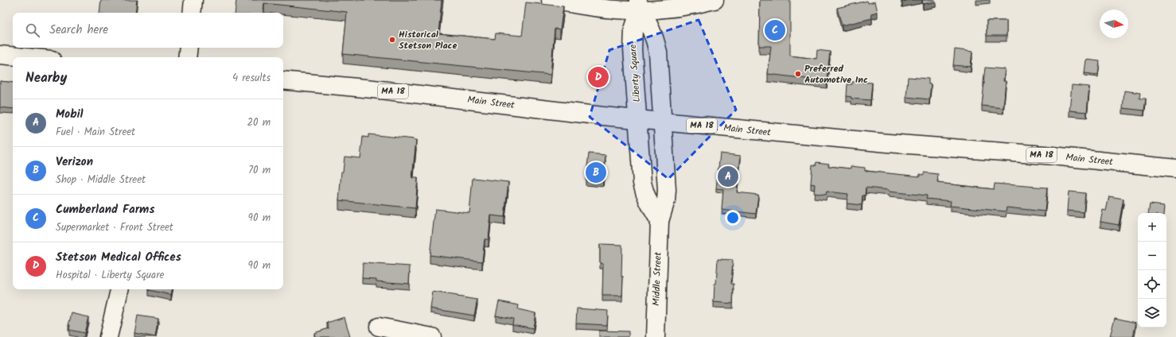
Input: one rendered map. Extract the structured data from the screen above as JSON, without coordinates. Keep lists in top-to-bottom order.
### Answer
{
  "streets": {
    "main road": [
      "Liberty Square",
      "MA 18",
      "Main Street",
      "Middle Street"
    ]
  },
  "crossings": [
    ["Liberty Square", "Main Street"],
    ["Main Street", "Middle Street"]
  ],
  "places": ["Historical Stetson Place", "Preferred Automotive Inc"],
  "north": "right",
  "page": {
    "search": "Search here",
    "pins": [
      "C",
      "D",
      "B",
      "A"
    ],
    "heading": ["Nearby", "4 results"],
    "list": [
      {
        "mark": "A",
        "name": "Mobil",
        "note": "Fuel · Main Street",
        "value": "20 m"
      },
      {
        "mark": "B",
        "name": "Verizon",
        "note": "Shop · Middle Street",
        "value": "70 m"
      },
      {
        "mark": "C",
        "name": "Cumberland Farms",
        "note": "Supermarket · Front Street",
        "value": "90 m"
      },
      {
        "mark": "D",
        "name": "Stetson Medical Offices",
        "note": "Hospital · Liberty Square",
        "value": "90 m"
      }
    ],
    "map_buttons": ["+", "−"]
  }
}
